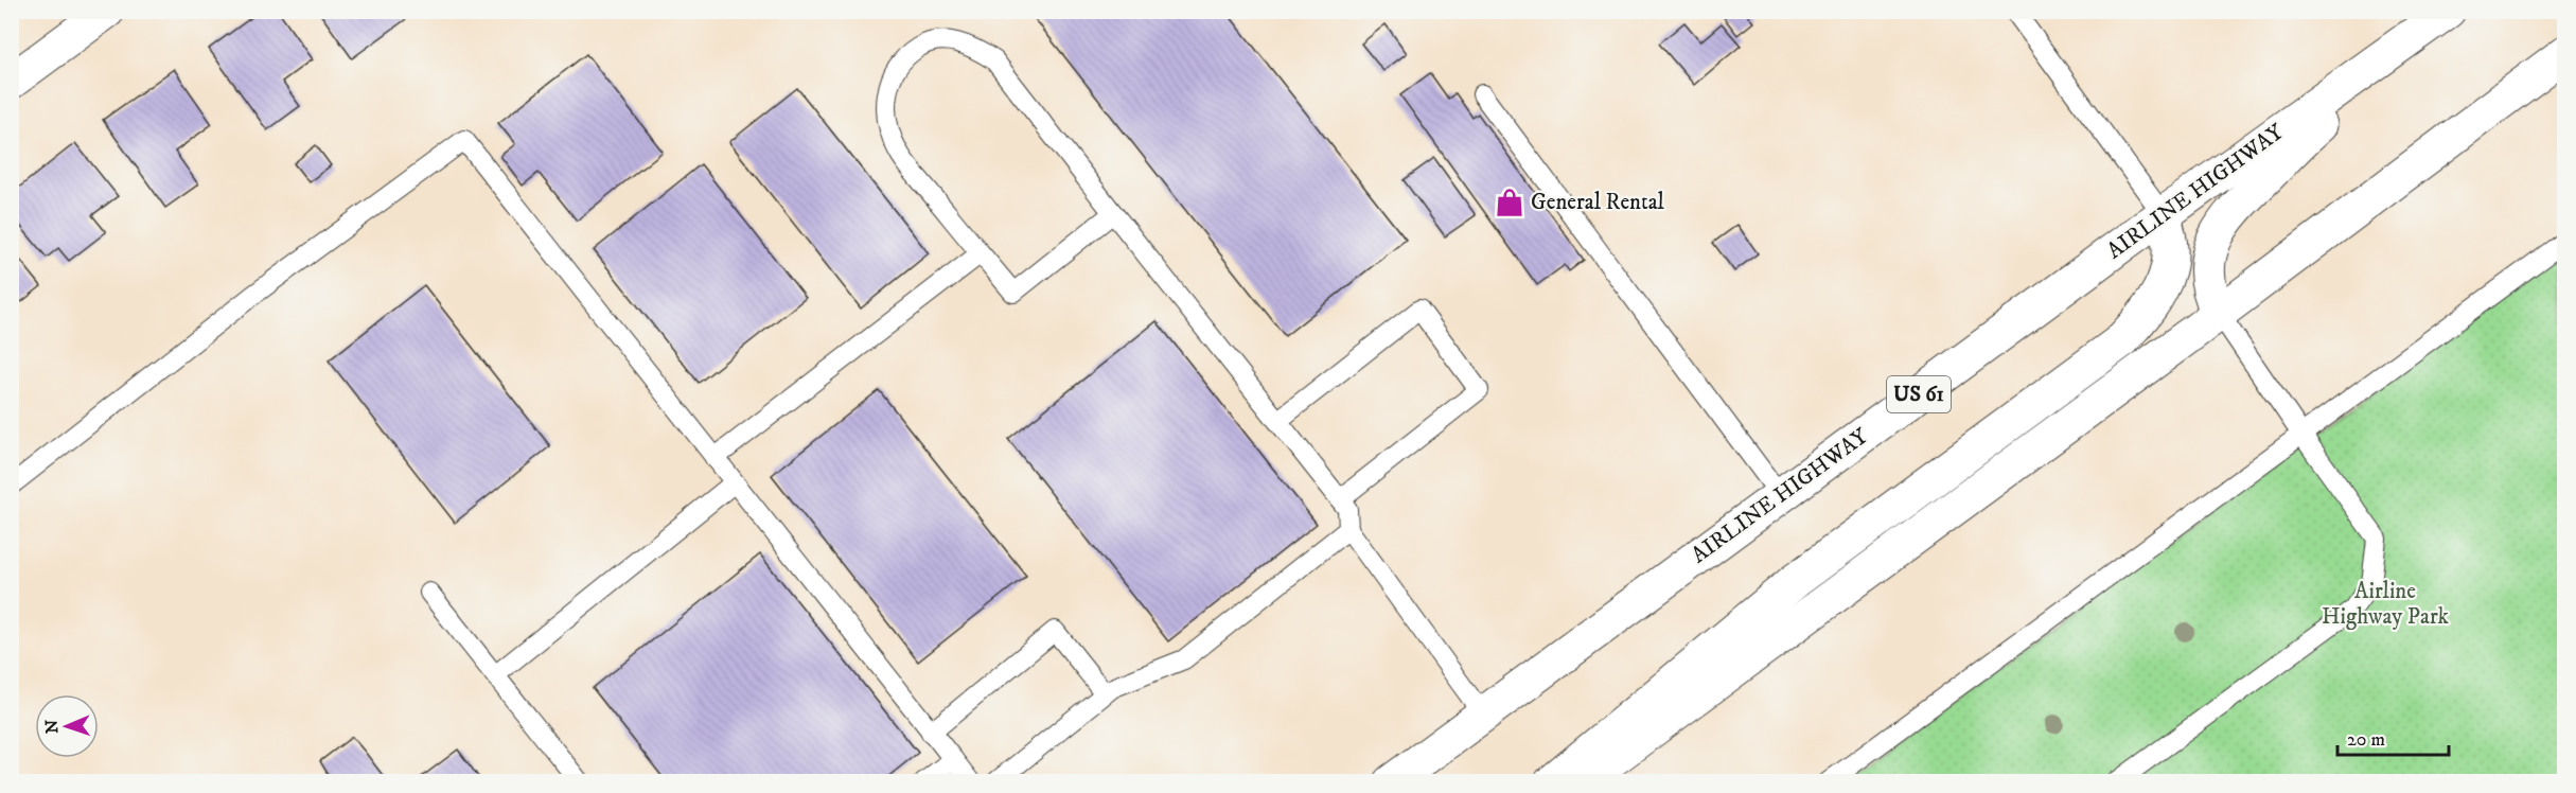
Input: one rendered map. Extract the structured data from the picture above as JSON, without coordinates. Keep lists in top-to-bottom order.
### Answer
{
  "streets": {
    "main road": ["AIRLINE HIGHWAY", "US 61"]
  },
  "parks": ["Airline Highway Park"],
  "places": {
    "shop": ["General Rental"]
  },
  "scale_bar": "20 m",
  "north": "left"
}
